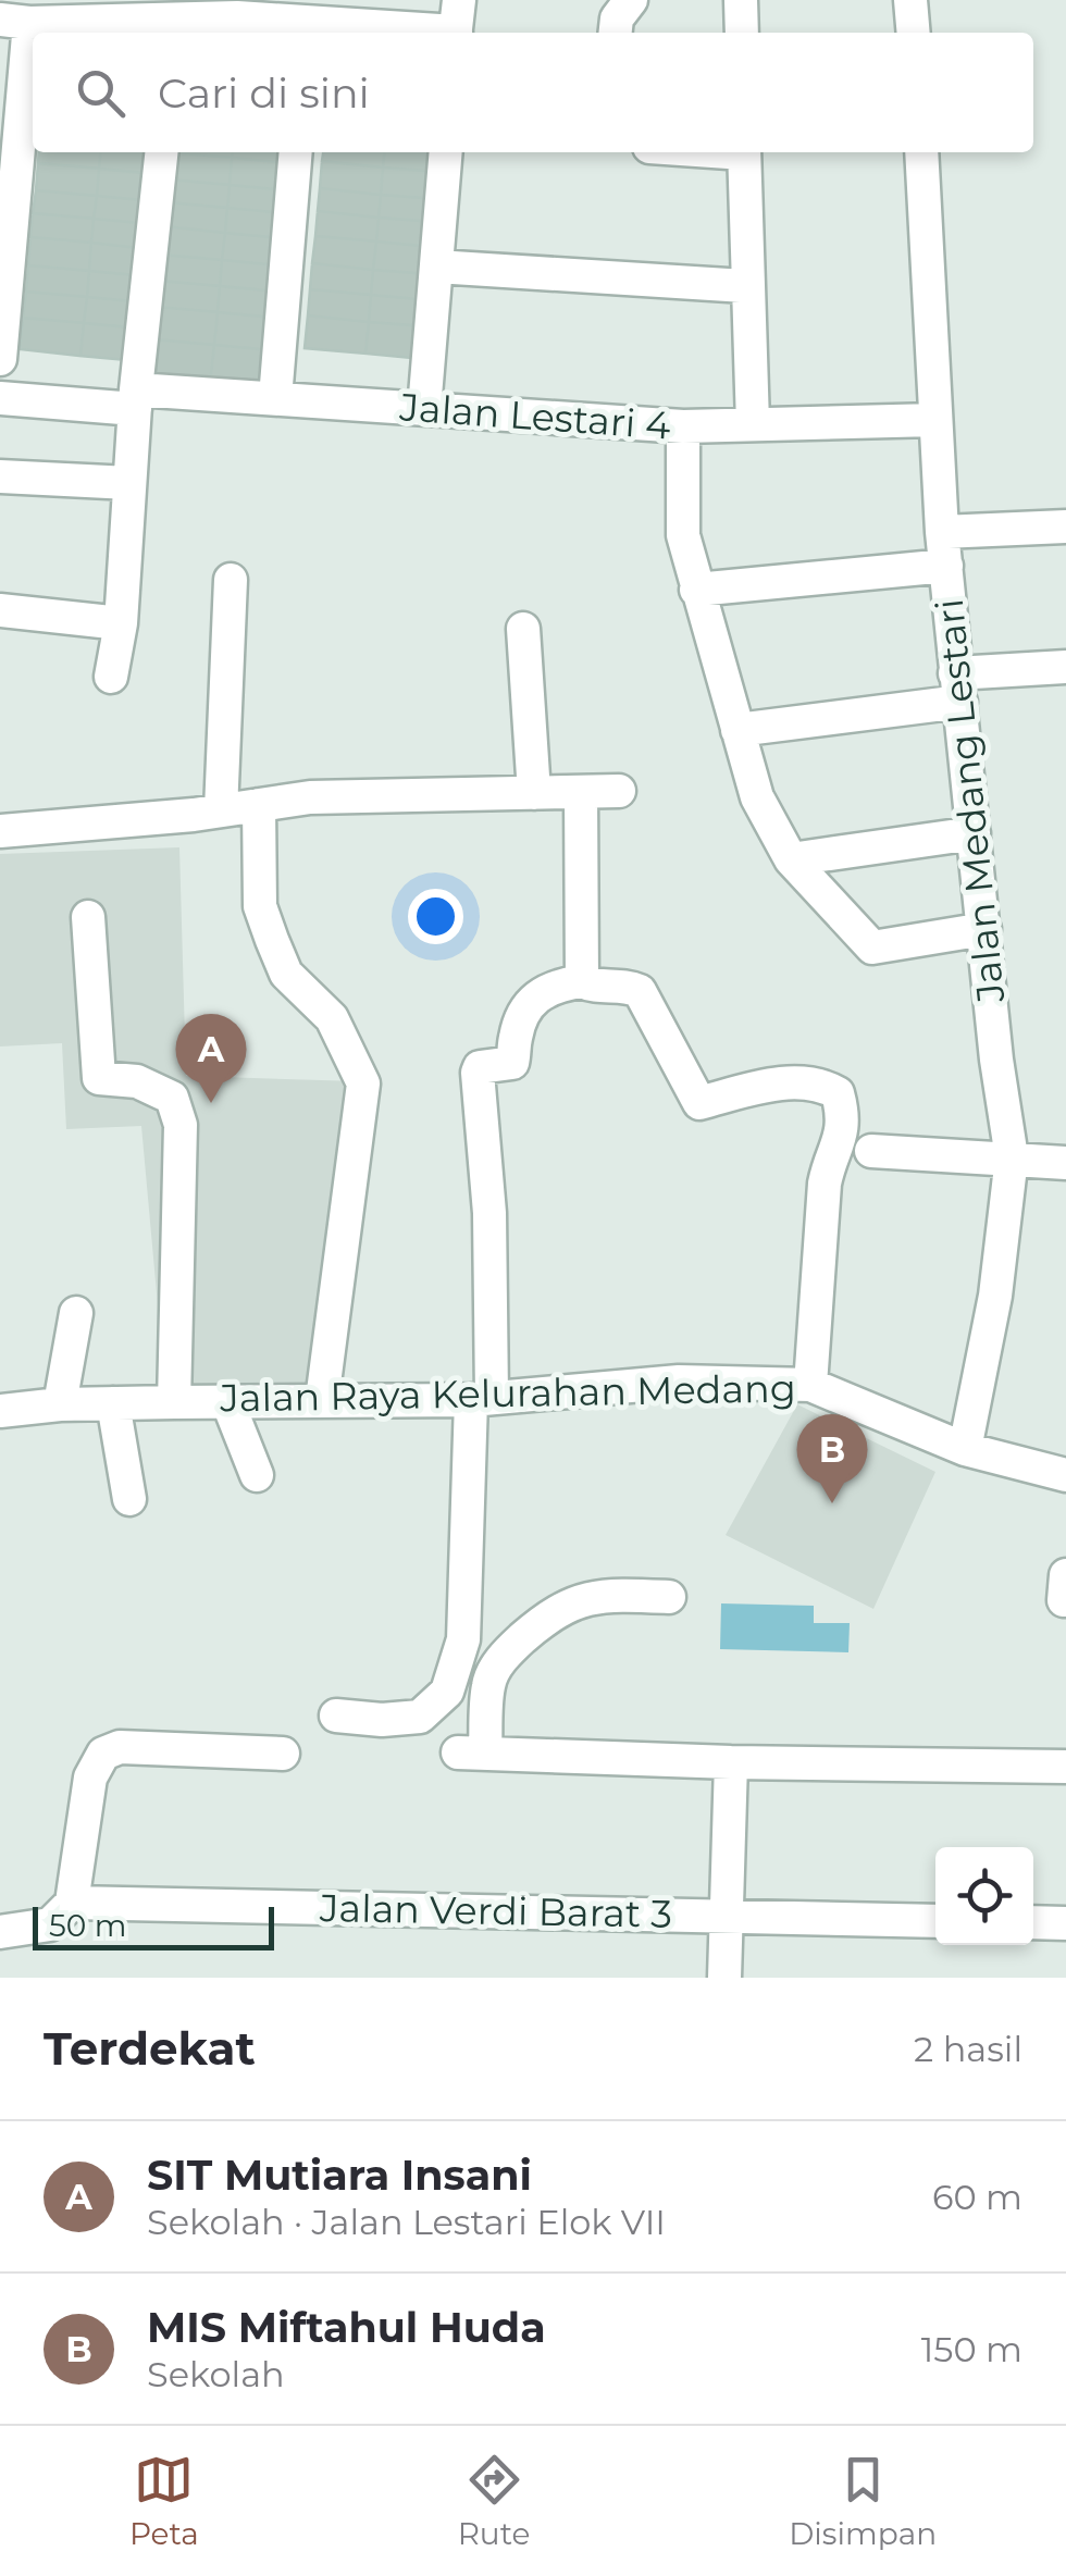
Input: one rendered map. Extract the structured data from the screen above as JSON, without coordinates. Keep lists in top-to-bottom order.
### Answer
{
  "streets": {
    "street": [
      "Jalan Lestari 4",
      "Jalan Medang Lestari",
      "Jalan Raya Kelurahan Medang",
      "Jalan Verdi Barat 3"
    ]
  },
  "crossings": [
    ["Jalan Lestari 4", "Jalan Medang Lestari"],
    ["Jalan Medang Lestari", "Jalan Raya Kelurahan Medang"]
  ],
  "scale_bar": "50 m",
  "page": {
    "search": "Cari di sini",
    "pins": ["A", "B"],
    "scale": "50 m",
    "heading": ["Terdekat", "2 hasil"],
    "list": [
      {
        "mark": "A",
        "name": "SIT Mutiara Insani",
        "note": "Sekolah · Jalan Lestari Elok VII",
        "value": "60 m"
      },
      {
        "mark": "B",
        "name": "MIS Miftahul Huda",
        "note": "Sekolah",
        "value": "150 m"
      }
    ],
    "nav": ["Peta", "Rute", "Disimpan"]
  }
}
